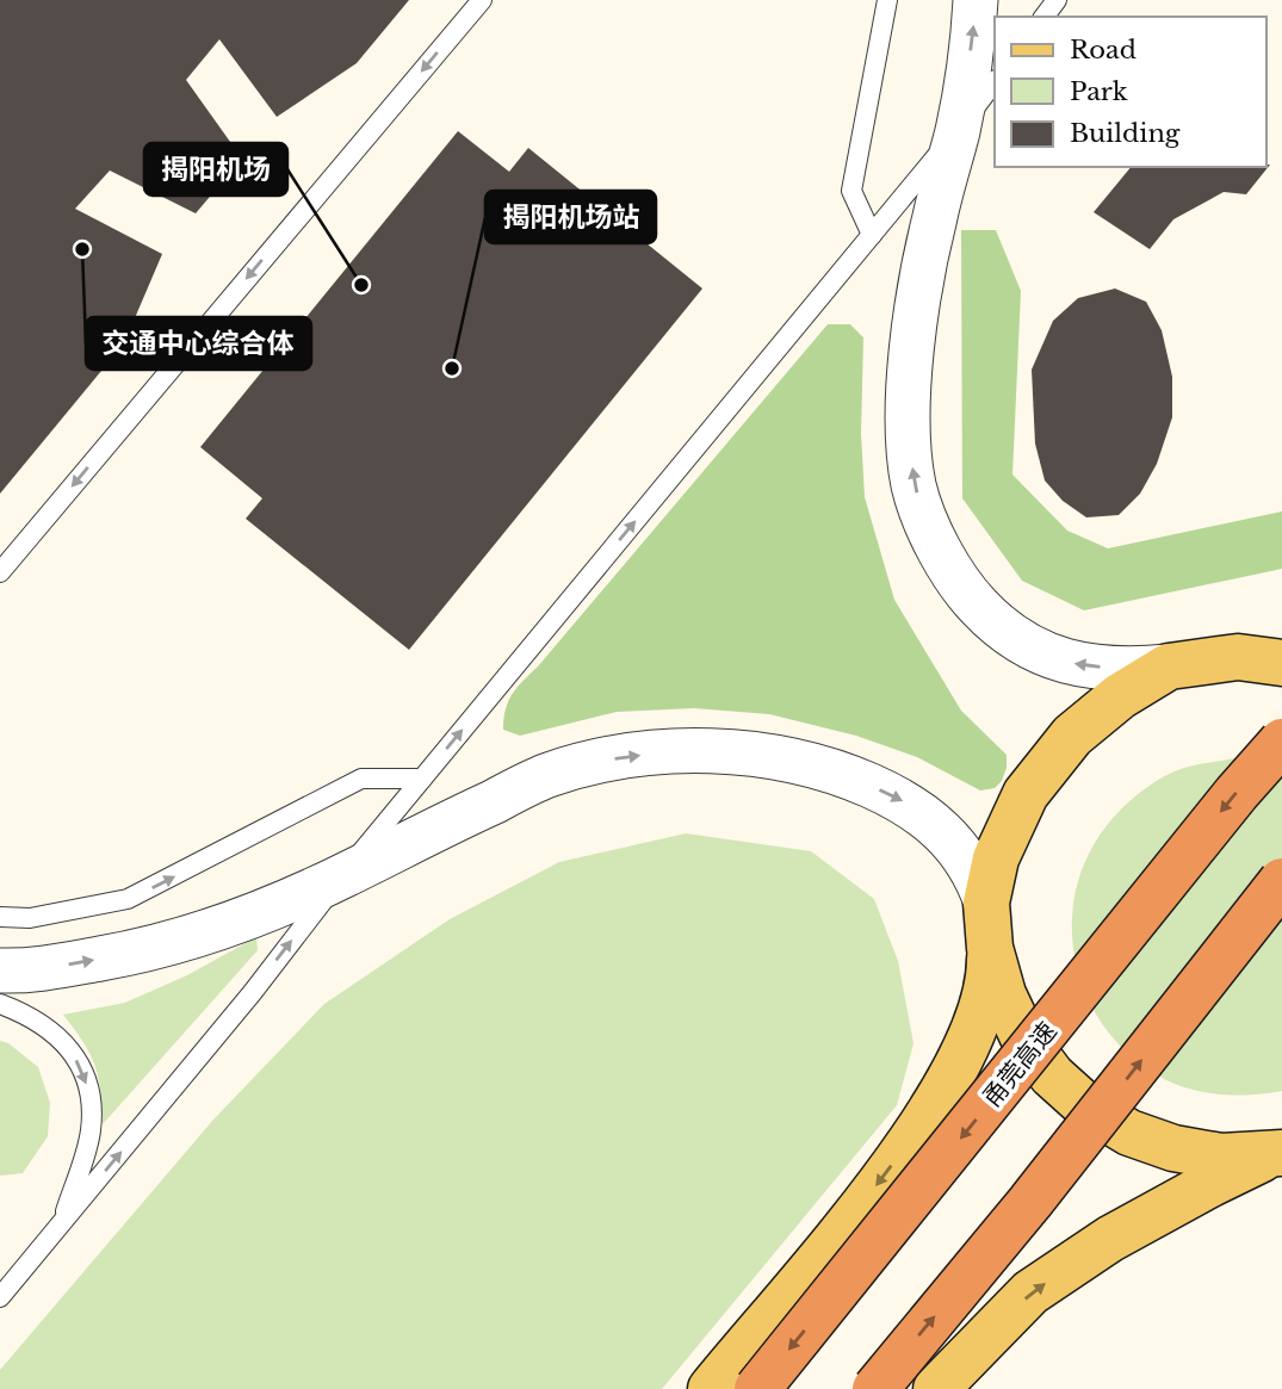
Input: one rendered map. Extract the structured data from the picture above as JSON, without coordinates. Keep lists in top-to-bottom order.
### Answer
{
  "streets": {
    "highway": ["甬莞高速"]
  },
  "places": ["交通中心综合体", "揭阳机场", "揭阳机场站"],
  "legend": ["Road", "Park", "Building"]
}
